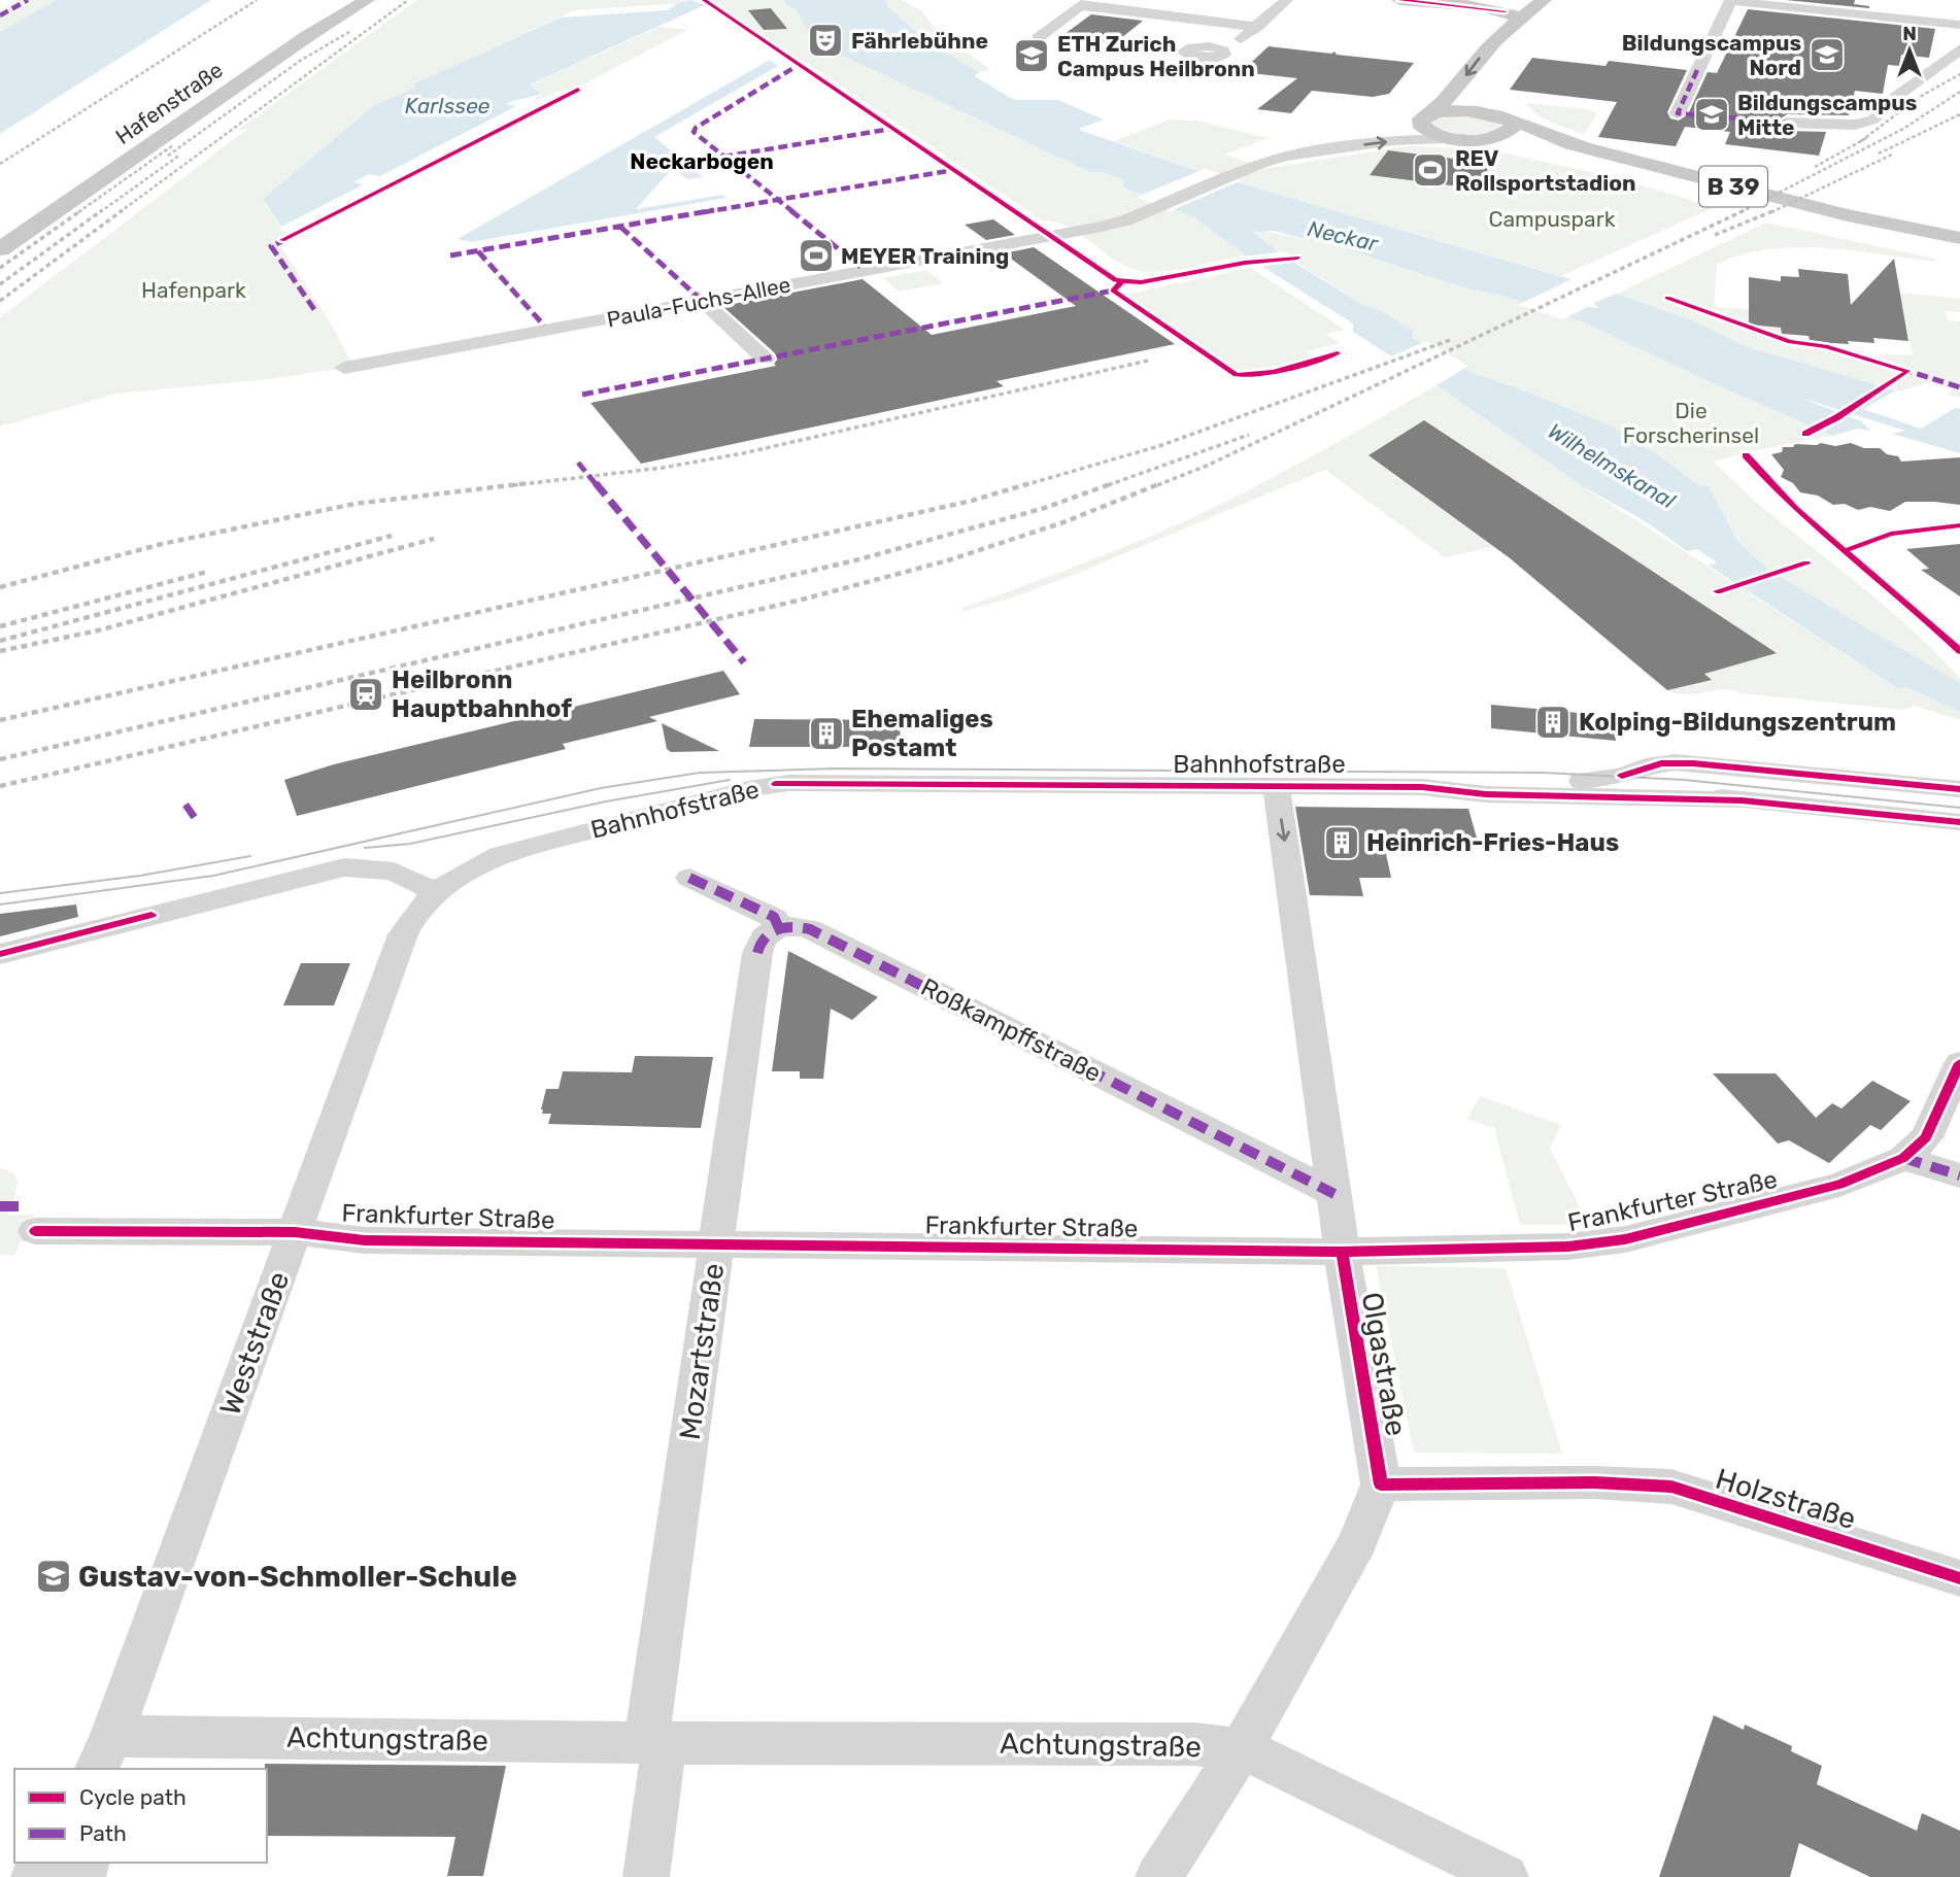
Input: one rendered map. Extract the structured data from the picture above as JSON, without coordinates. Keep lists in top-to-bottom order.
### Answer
{
  "streets": {
    "main road": ["Hafenstraße", "B 39"],
    "street": [
      "Paula-Fuchs-Allee",
      "Bahnhofstraße",
      "Roßkampffstraße",
      "Frankfurter Straße",
      "Weststraße",
      "Mozartstraße",
      "Olgastraße",
      "Holzstraße",
      "Achtungstraße"
    ]
  },
  "crossings": [
    ["Bahnhofstraße", "Weststraße"],
    ["Bahnhofstraße", "Olgastraße"],
    ["Roßkampffstraße", "Mozartstraße"],
    ["Roßkampffstraße", "Olgastraße"],
    ["Frankfurter Straße", "Weststraße"],
    ["Frankfurter Straße", "Mozartstraße"],
    ["Frankfurter Straße", "Olgastraße"],
    ["Weststraße", "Achtungstraße"],
    ["Mozartstraße", "Achtungstraße"],
    ["Olgastraße", "Holzstraße"]
  ],
  "one_way": ["Olgastraße"],
  "districts": ["Neckarbogen"],
  "water": ["Karlssee", "Neckar", "Wilhelmskanal"],
  "parks": ["Campuspark", "Hafenpark", "Die Forscherinsel"],
  "places": {
    "theatre": ["Fährlebühne"],
    "school or university": [
      "Bildungscampus Nord",
      "ETH Zurich Campus Heilbronn",
      "Bildungscampus Mitte",
      "Gustav-von-Schmoller-Schule"
    ],
    "sports": ["REV Rollsportstadion", "MEYER Training"],
    "station": ["Heilbronn Hauptbahnhof"],
    "building": ["Kolping-Bildungszentrum", "Ehemaliges Postamt", "Heinrich-Fries-Haus"]
  },
  "legend": ["Cycle path", "Path"],
  "north": "top"
}
